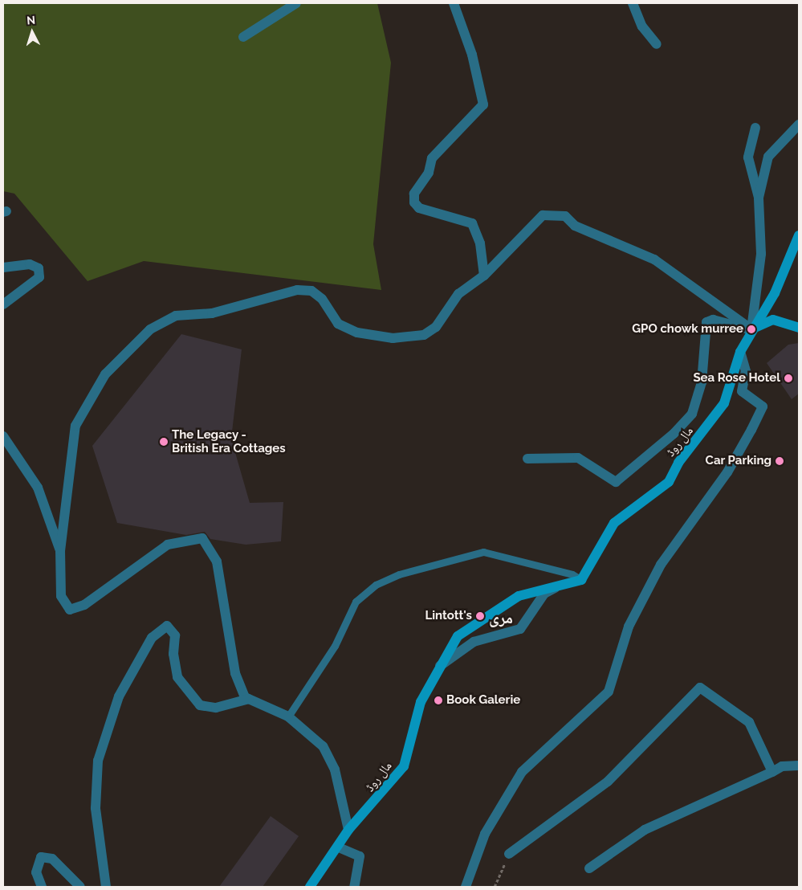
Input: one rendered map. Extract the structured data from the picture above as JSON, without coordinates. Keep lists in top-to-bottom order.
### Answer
{
  "streets": {
    "main road": ["مال روڈ"]
  },
  "districts": ["مری"],
  "places": [
    "GPO chowk murree",
    "Sea Rose Hotel",
    "The Legacy - British Era Cottages",
    "Car Parking",
    "Lintott's",
    "Book Galerie"
  ],
  "north": "top"
}
